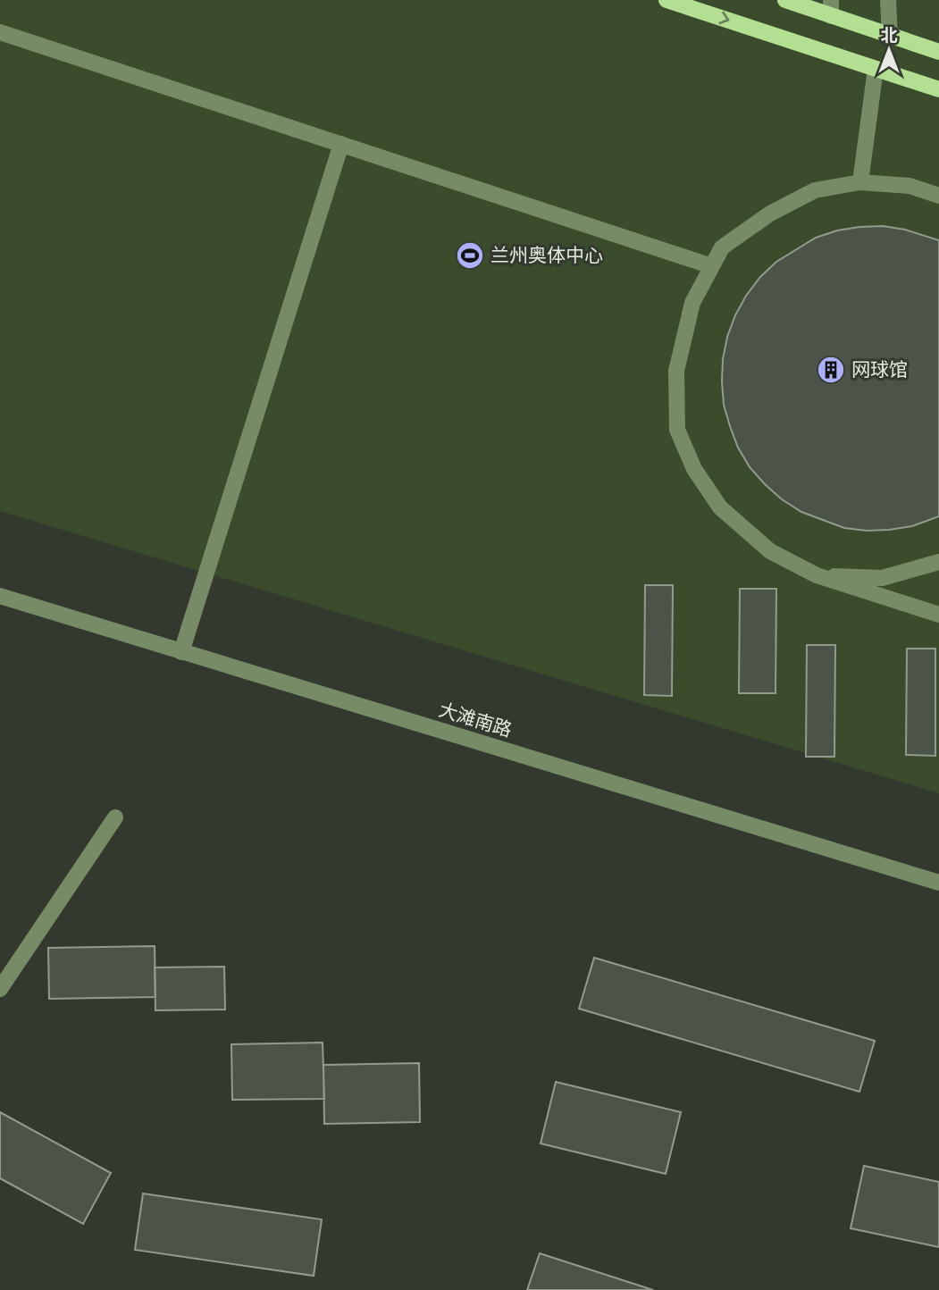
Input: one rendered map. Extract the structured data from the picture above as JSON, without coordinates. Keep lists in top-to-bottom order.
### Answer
{
  "streets": {
    "street": ["大滩南路"]
  },
  "places": {
    "sports": ["兰州奥体中心"],
    "building": ["网球馆"]
  },
  "north": "top"
}
